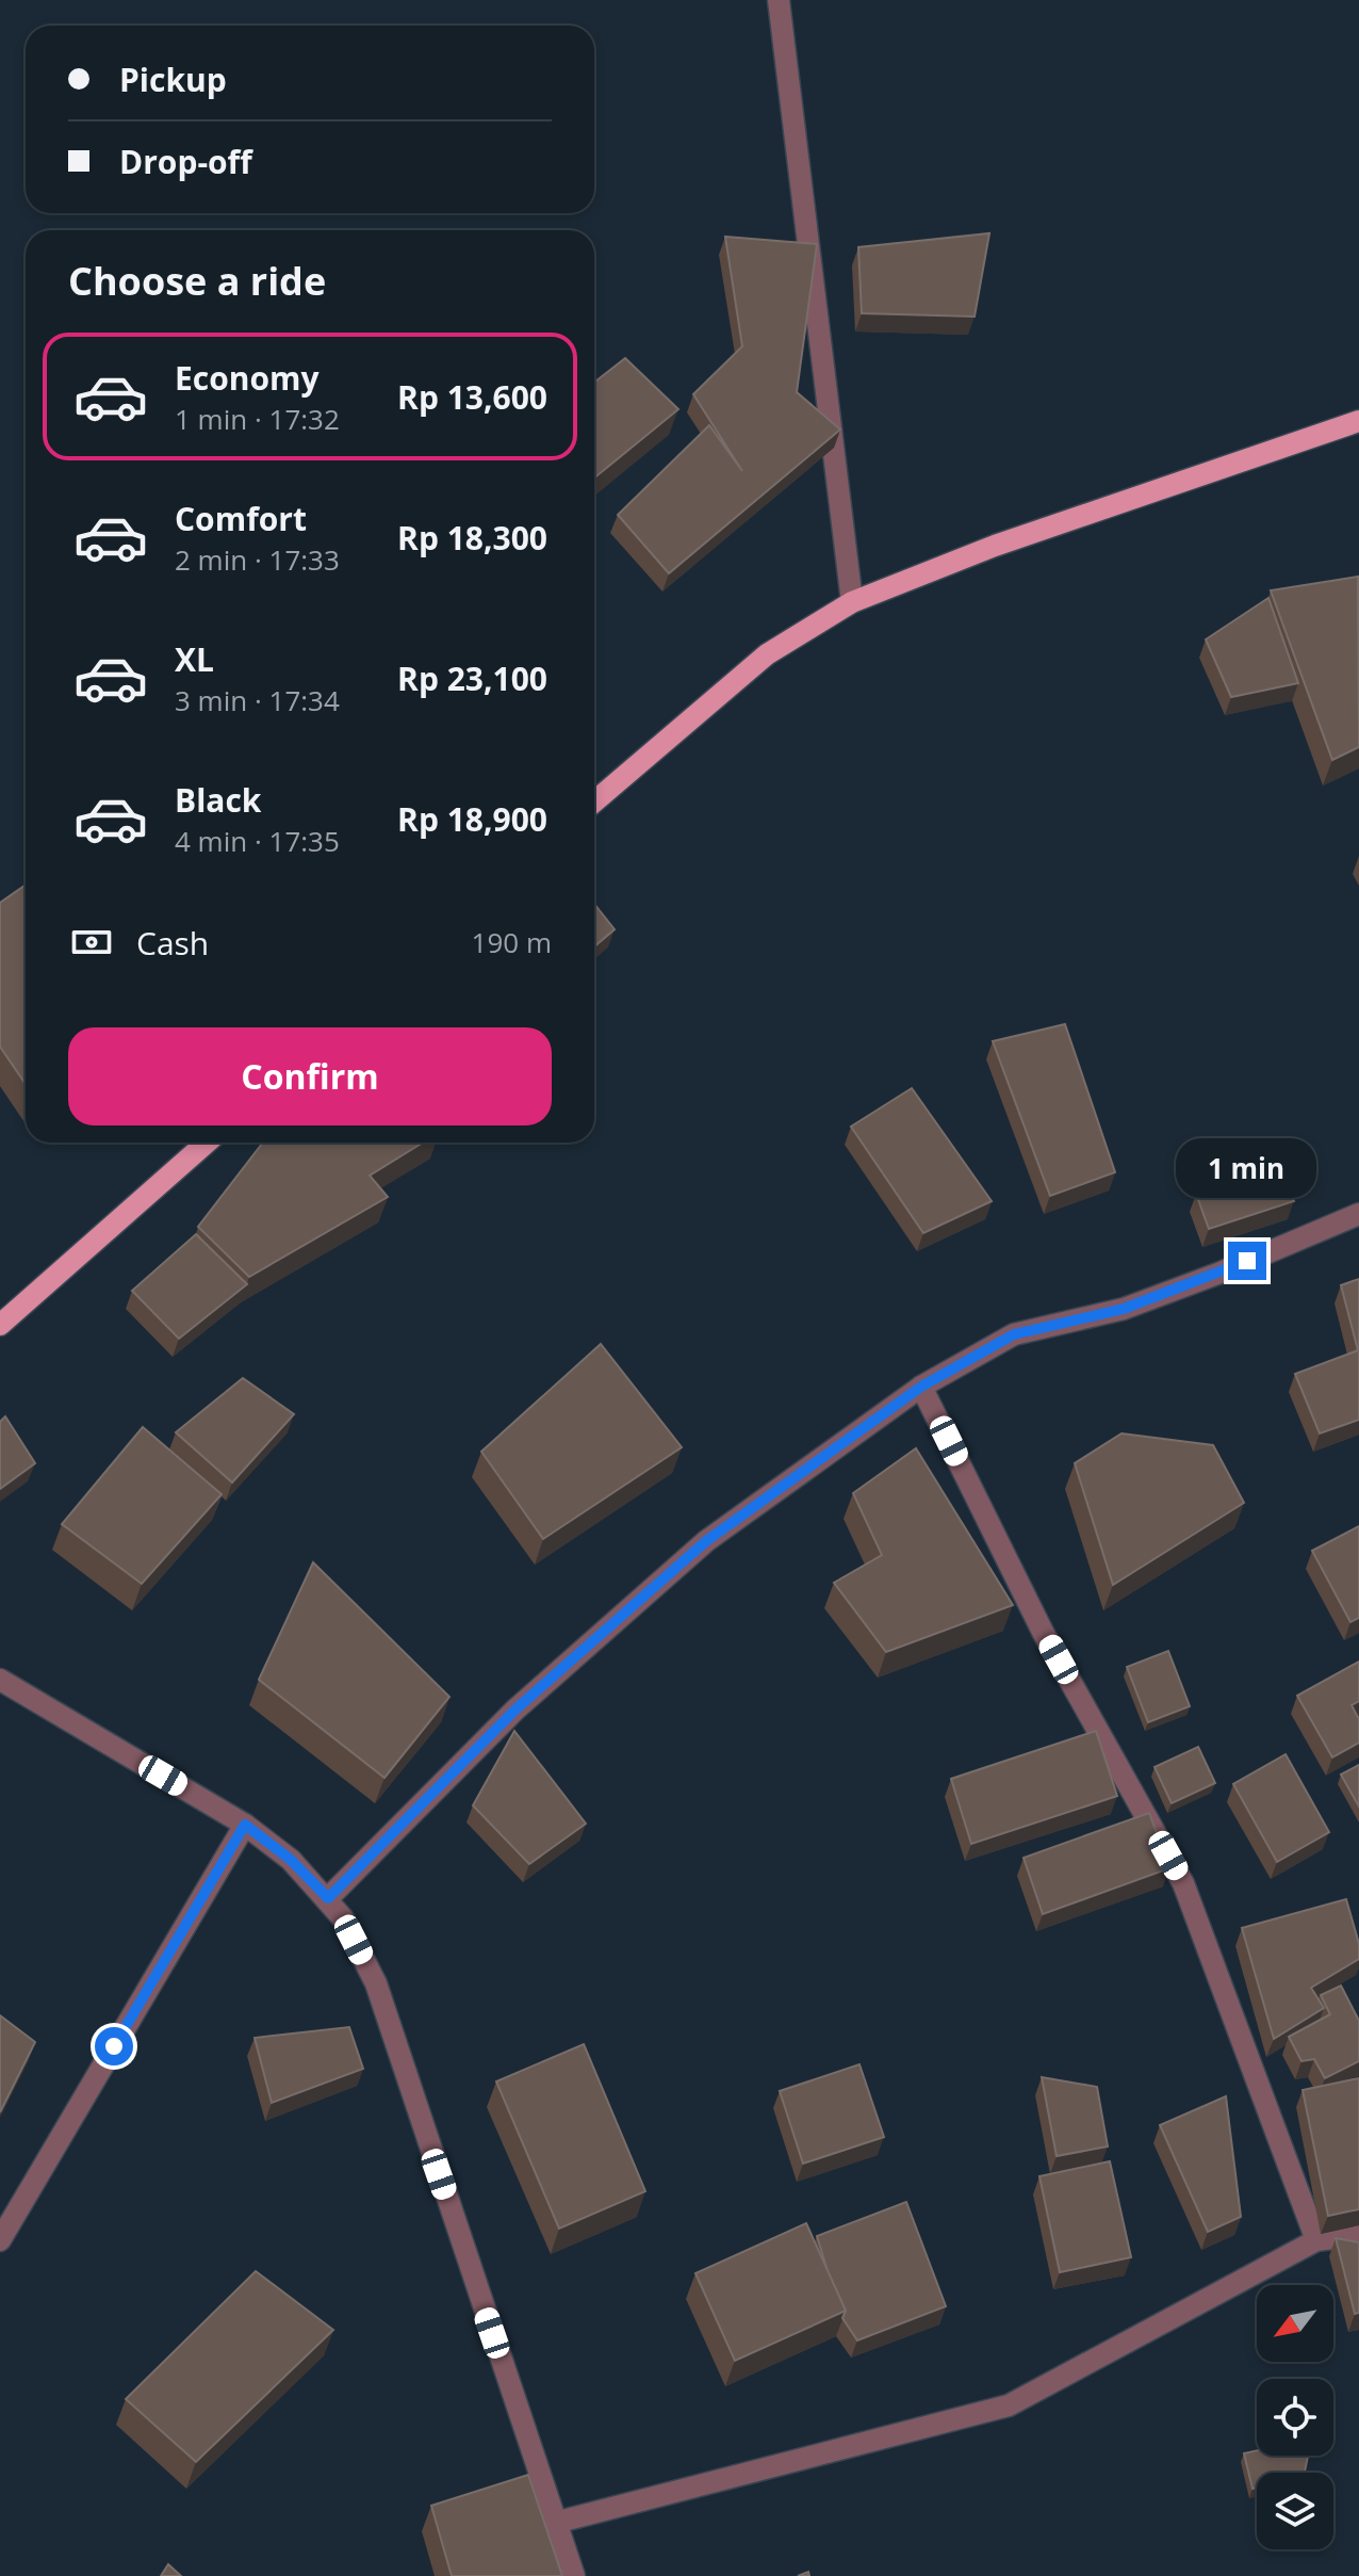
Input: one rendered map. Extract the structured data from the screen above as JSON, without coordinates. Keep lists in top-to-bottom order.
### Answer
{
  "north": "bottom left",
  "page": {
    "banner": ["Pickup", "Drop-off"],
    "heading": "Choose a ride",
    "list": [
      {
        "name": "Economy",
        "note": "1 min · 17:32",
        "value": "Rp 13,600"
      },
      {
        "name": "Comfort",
        "note": "2 min · 17:33",
        "value": "Rp 18,300"
      },
      {
        "name": "XL",
        "note": "3 min · 17:34",
        "value": "Rp 23,100"
      },
      {
        "name": "Black",
        "note": "4 min · 17:35",
        "value": "Rp 18,900"
      }
    ],
    "pay": ["Cash", "190 m"],
    "buttons": "Confirm",
    "bubble": "1 min"
  }
}
